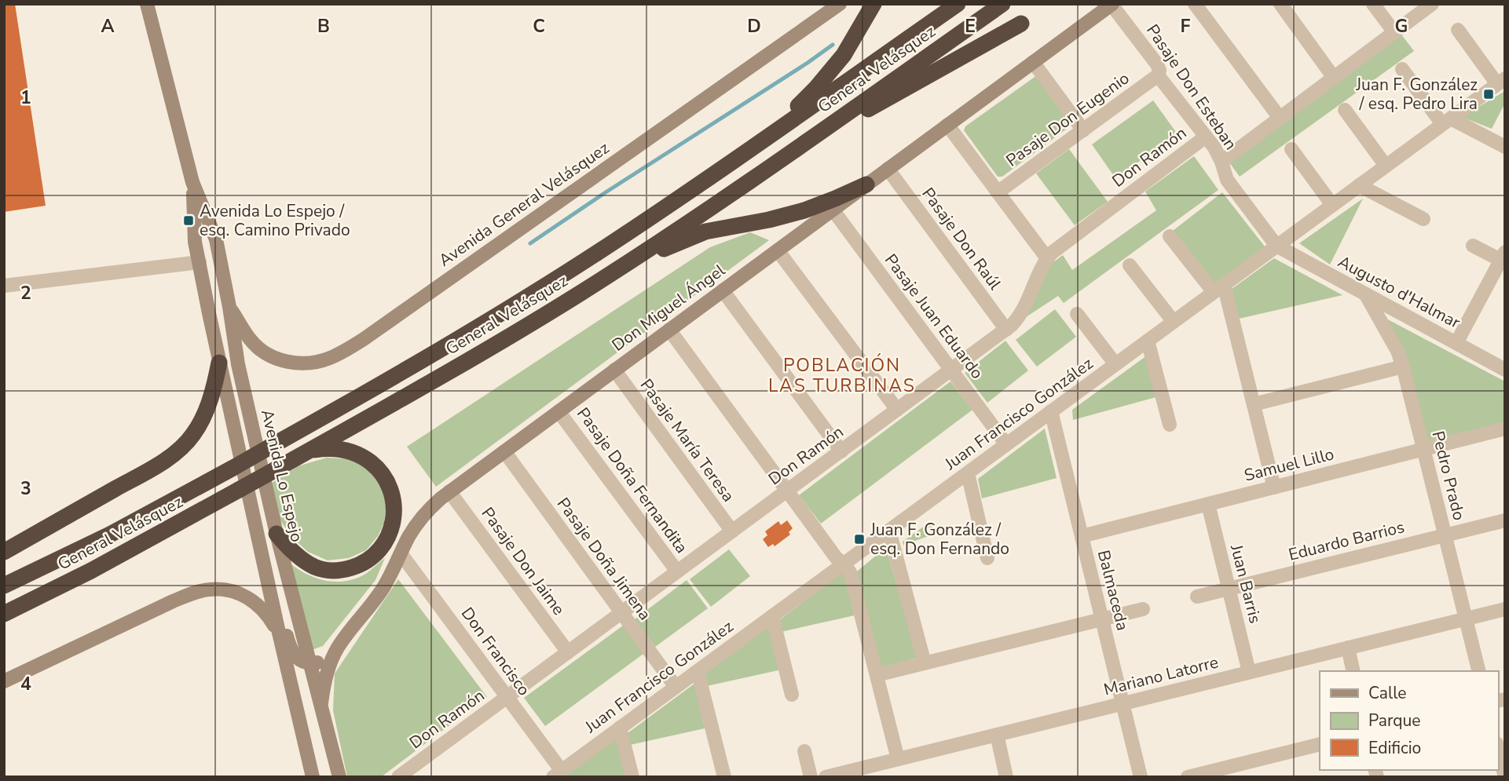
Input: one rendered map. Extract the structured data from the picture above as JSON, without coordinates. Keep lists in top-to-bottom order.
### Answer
{
  "streets": {
    "highway": ["General Velásquez"],
    "main road": ["Avenida General Velásquez", "Don Miguel Ángel", "Avenida Lo Espejo"],
    "street": [
      "Pasaje Don Esteban",
      "Pasaje Don Eugenio",
      "Don Ramón",
      "Pasaje Don Raúl",
      "Augusto d'Halmar",
      "Pasaje Juan Eduardo",
      "Juan Francisco González",
      "Pasaje María Teresa",
      "Samuel Lillo",
      "Pedro Prado",
      "Pasaje Doña Fernandita",
      "Eduardo Barrios",
      "Pasaje Doña Jimena",
      "Pasaje Don Jaime",
      "Juan Barris",
      "Balmaceda",
      "Don Francisco",
      "Mariano Latorre"
    ]
  },
  "crossings": [
    ["Pasaje Don Esteban", "Pasaje Don Eugenio"],
    ["Pasaje Don Esteban", "Don Ramón"],
    ["Pasaje Don Esteban", "Augusto d'Halmar"],
    ["Pasaje Don Esteban", "Don Miguel Ángel"],
    ["Pasaje Don Esteban", "Juan Francisco González"],
    ["Don Ramón", "Pasaje Don Raúl"],
    ["Don Ramón", "Pasaje Juan Eduardo"],
    ["Don Ramón", "Pasaje María Teresa"],
    ["Don Ramón", "Pasaje Doña Fernandita"],
    ["Don Ramón", "Pasaje Doña Jimena"],
    ["Don Ramón", "Pasaje Don Jaime"],
    ["Don Ramón", "Don Francisco"],
    ["Avenida General Velásquez", "Avenida Lo Espejo"],
    ["Pasaje Don Raúl", "Don Miguel Ángel"],
    ["Augusto d'Halmar", "Juan Francisco González"],
    ["Augusto d'Halmar", "Pedro Prado"],
    ["Don Miguel Ángel", "Pasaje Juan Eduardo"],
    ["Don Miguel Ángel", "Pasaje María Teresa"],
    ["Don Miguel Ángel", "Avenida Lo Espejo"],
    ["Don Miguel Ángel", "Pasaje Doña Fernandita"],
    ["Don Miguel Ángel", "Pasaje Doña Jimena"],
    ["Don Miguel Ángel", "Pasaje Don Jaime"],
    ["Don Miguel Ángel", "Don Francisco"],
    ["Pasaje Juan Eduardo", "Juan Francisco González"],
    ["Juan Francisco González", "Pasaje Doña Jimena"],
    ["Juan Francisco González", "Balmaceda"],
    ["Juan Francisco González", "Don Francisco"],
    ["Samuel Lillo", "Pedro Prado"],
    ["Samuel Lillo", "Juan Barris"],
    ["Samuel Lillo", "Balmaceda"],
    ["Pedro Prado", "Eduardo Barrios"],
    ["Pedro Prado", "Mariano Latorre"],
    ["Eduardo Barrios", "Juan Barris"],
    ["Juan Barris", "Mariano Latorre"],
    ["Balmaceda", "Mariano Latorre"]
  ],
  "districts": ["POBLACIÓN LAS TURBINAS"],
  "places": {
    "transit": ["Juan F. González / esq. Pedro Lira", "Avenida Lo Espejo / esq. Camino Privado", "Juan F. González / esq. Don Fernando"]
  },
  "legend": ["Calle", "Parque", "Edificio"],
  "grid": {
    "columns": [
      "A",
      "B",
      "C",
      "D",
      "E",
      "F",
      "G"
    ],
    "rows": [
      "1",
      "2",
      "3",
      "4"
    ]
  }
}
